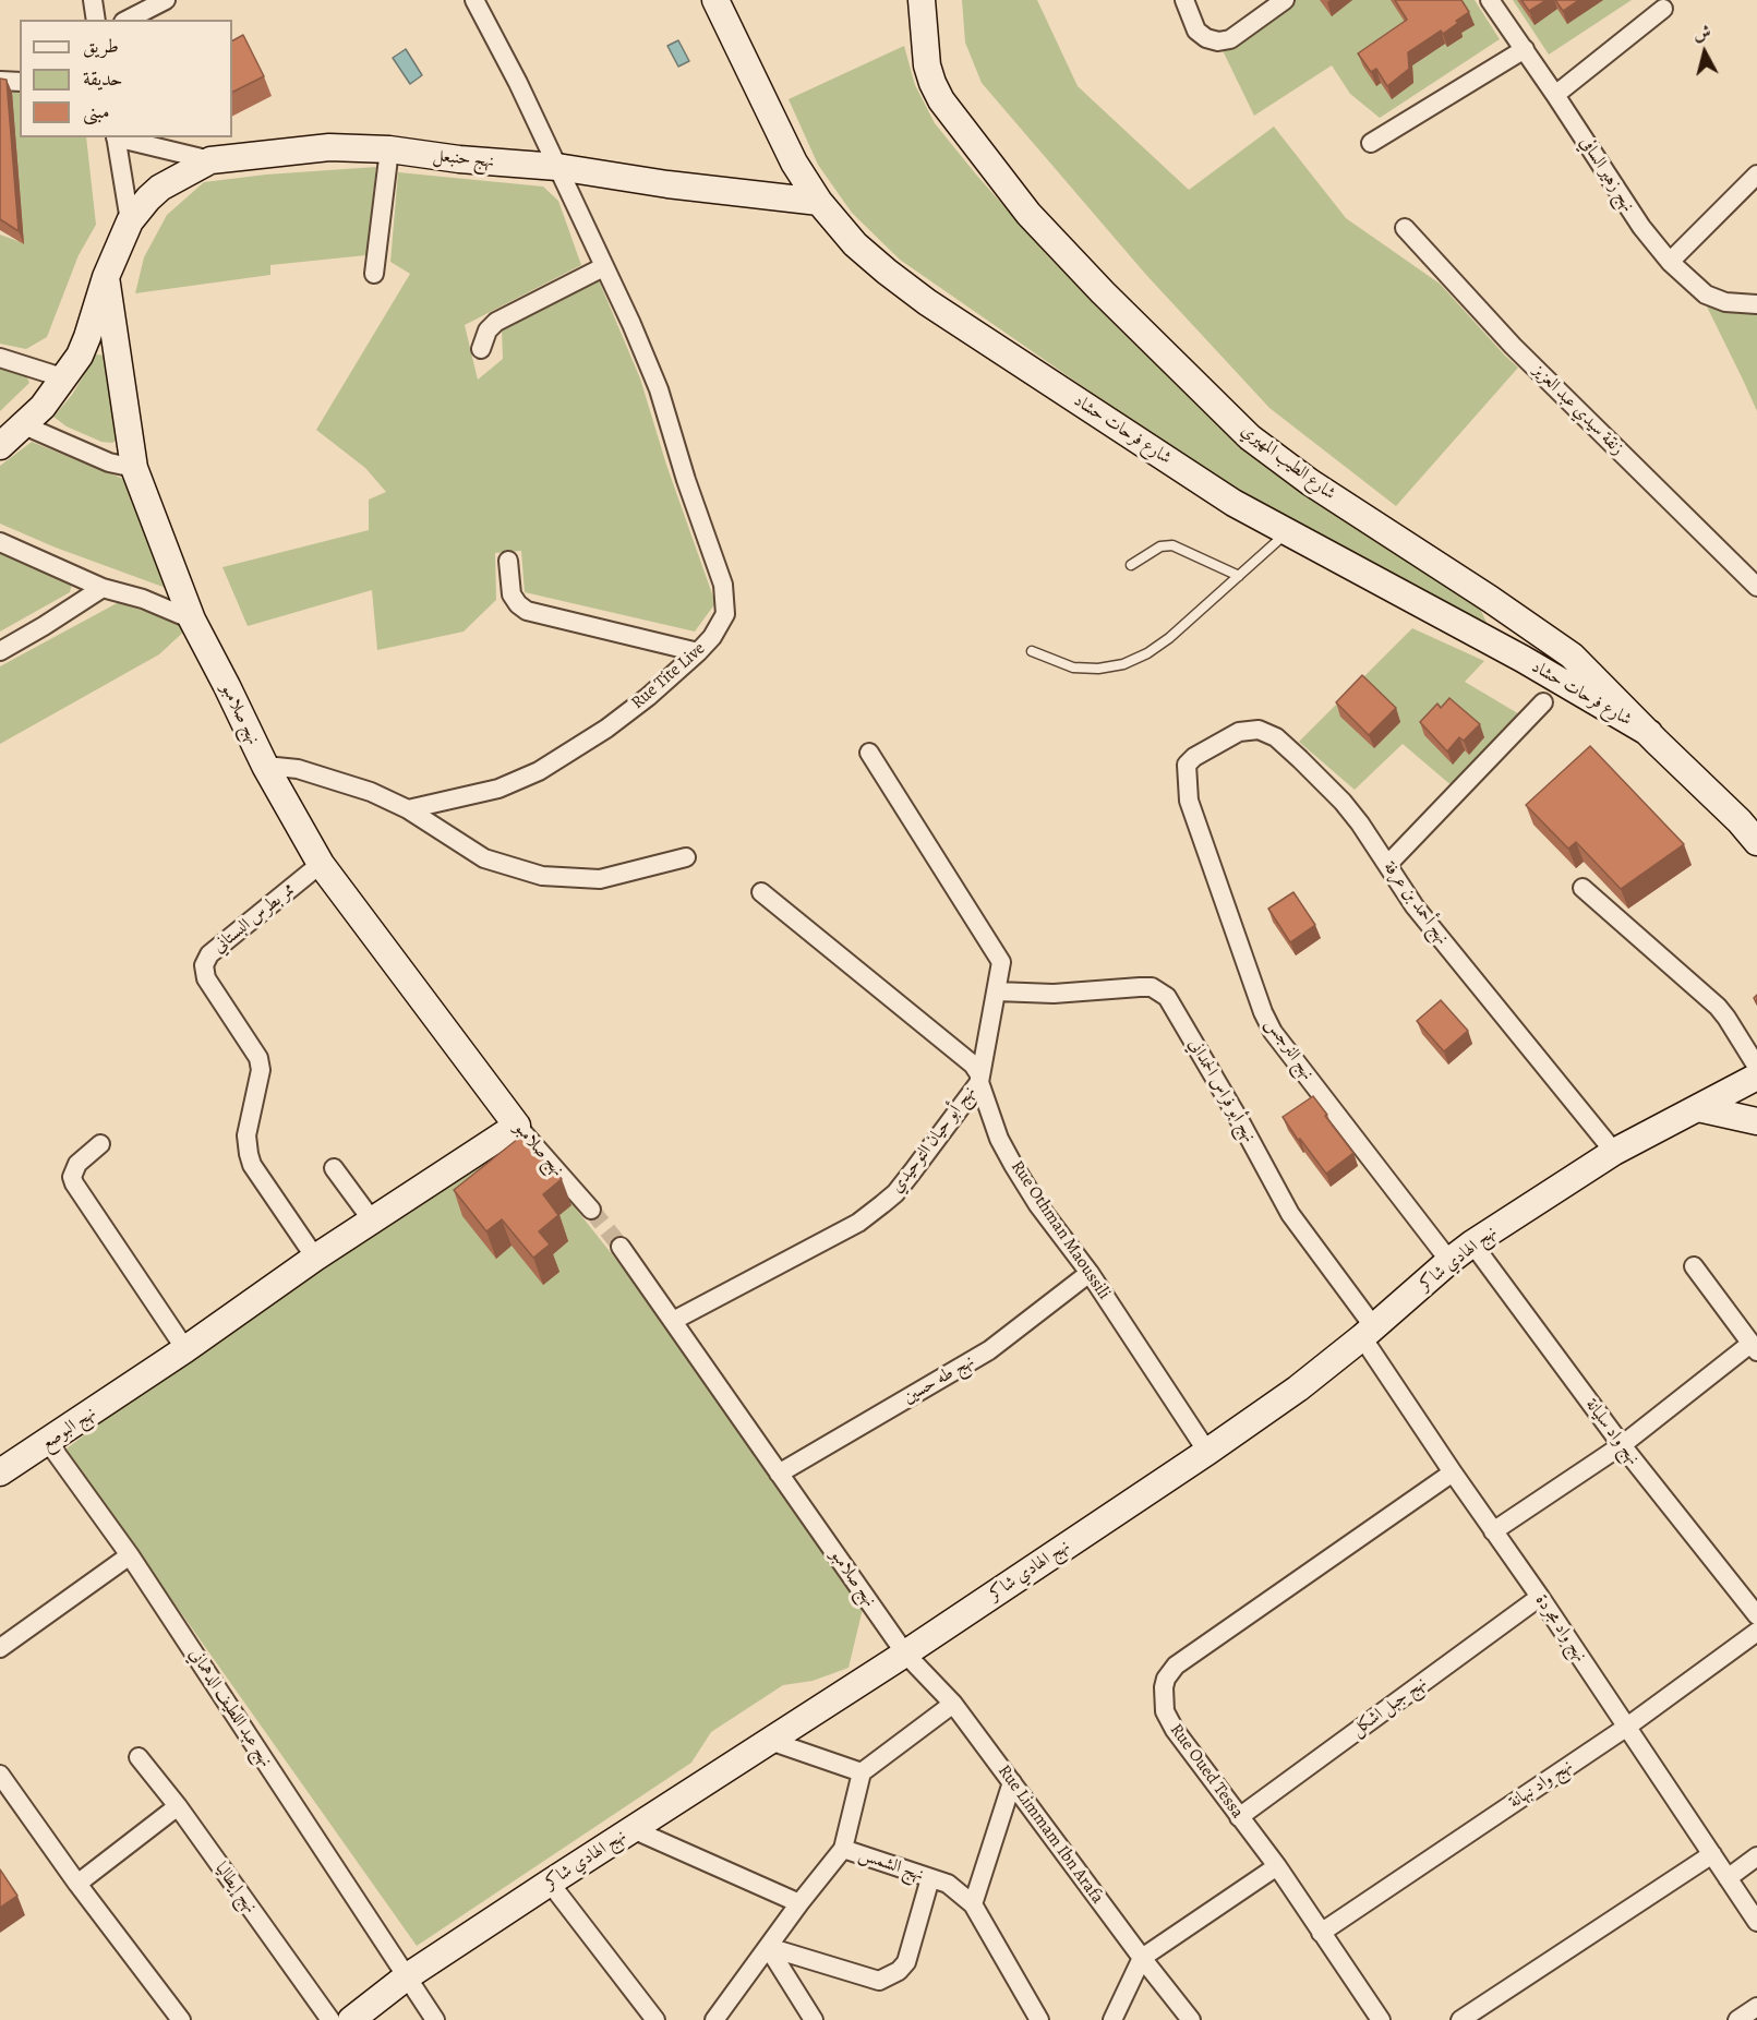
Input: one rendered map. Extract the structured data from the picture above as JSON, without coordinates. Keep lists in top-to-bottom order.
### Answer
{
  "streets": {
    "street": [
      "نهج حنبعل",
      "نهج زهير السافي",
      "زنقة سيدي عبد العزيز",
      "شارع فرحات حشاد",
      "شارع الطيب المهيري",
      "Rue Tite Live",
      "نهج صلامبو",
      "نهج أحمد بن عرفة",
      "ممر بطرس البستاني",
      "نهج النرجس",
      "نهج أبو فراس الحمداني",
      "نهج أبو حيان التوحيدي",
      "Rue Othman Maoussili",
      "نهج الهادي شاكر",
      "نهج طه حسين",
      "نهج البوصع",
      "نهج واد سليانة",
      "نهج واد مجردة",
      "نهج جبل اشكل",
      "نهج عبد اللطيف الدهماني",
      "Rue Oued Tessa",
      "نهج واد نبهانة",
      "Rue Limmam Ibn Arafa",
      "نهج الشمس",
      "نهج إيطاليا"
    ]
  },
  "crossings": [
    ["نهج حنبعل", "شارع فرحات حشاد"],
    ["نهج حنبعل", "Rue Tite Live"],
    ["شارع فرحات حشاد", "شارع الطيب المهيري"],
    ["نهج صلامبو", "ممر بطرس البستاني"],
    ["نهج صلامبو", "نهج أبو حيان التوحيدي"],
    ["نهج صلامبو", "نهج الهادي شاكر"],
    ["نهج صلامبو", "نهج طه حسين"],
    ["نهج صلامبو", "نهج البوصع"],
    ["نهج صلامبو", "Rue Limmam Ibn Arafa"],
    ["نهج أحمد بن عرفة", "نهج النرجس"],
    ["نهج أحمد بن عرفة", "نهج الهادي شاكر"],
    ["ممر بطرس البستاني", "نهج البوصع"],
    ["نهج النرجس", "نهج الهادي شاكر"],
    ["نهج أبو فراس الحمداني", "نهج أبو حيان التوحيدي"],
    ["نهج أبو فراس الحمداني", "نهج الهادي شاكر"],
    ["نهج أبو فراس الحمداني", "نهج واد مجردة"],
    ["نهج أبو حيان التوحيدي", "Rue Othman Maoussili"],
    ["Rue Othman Maoussili", "نهج الهادي شاكر"],
    ["Rue Othman Maoussili", "نهج طه حسين"],
    ["نهج الهادي شاكر", "نهج واد سليانة"],
    ["نهج الهادي شاكر", "نهج واد مجردة"],
    ["نهج الهادي شاكر", "نهج عبد اللطيف الدهماني"],
    ["نهج الهادي شاكر", "Rue Limmam Ibn Arafa"],
    ["نهج البوصع", "نهج عبد اللطيف الدهماني"],
    ["نهج واد مجردة", "نهج جبل اشكل"],
    ["نهج واد مجردة", "Rue Oued Tessa"],
    ["نهج واد مجردة", "نهج واد نبهانة"],
    ["نهج جبل اشكل", "Rue Oued Tessa"],
    ["Rue Oued Tessa", "نهج واد نبهانة"]
  ],
  "legend": ["طريق", "حديقة", "مبنى"],
  "north": "top"
}
